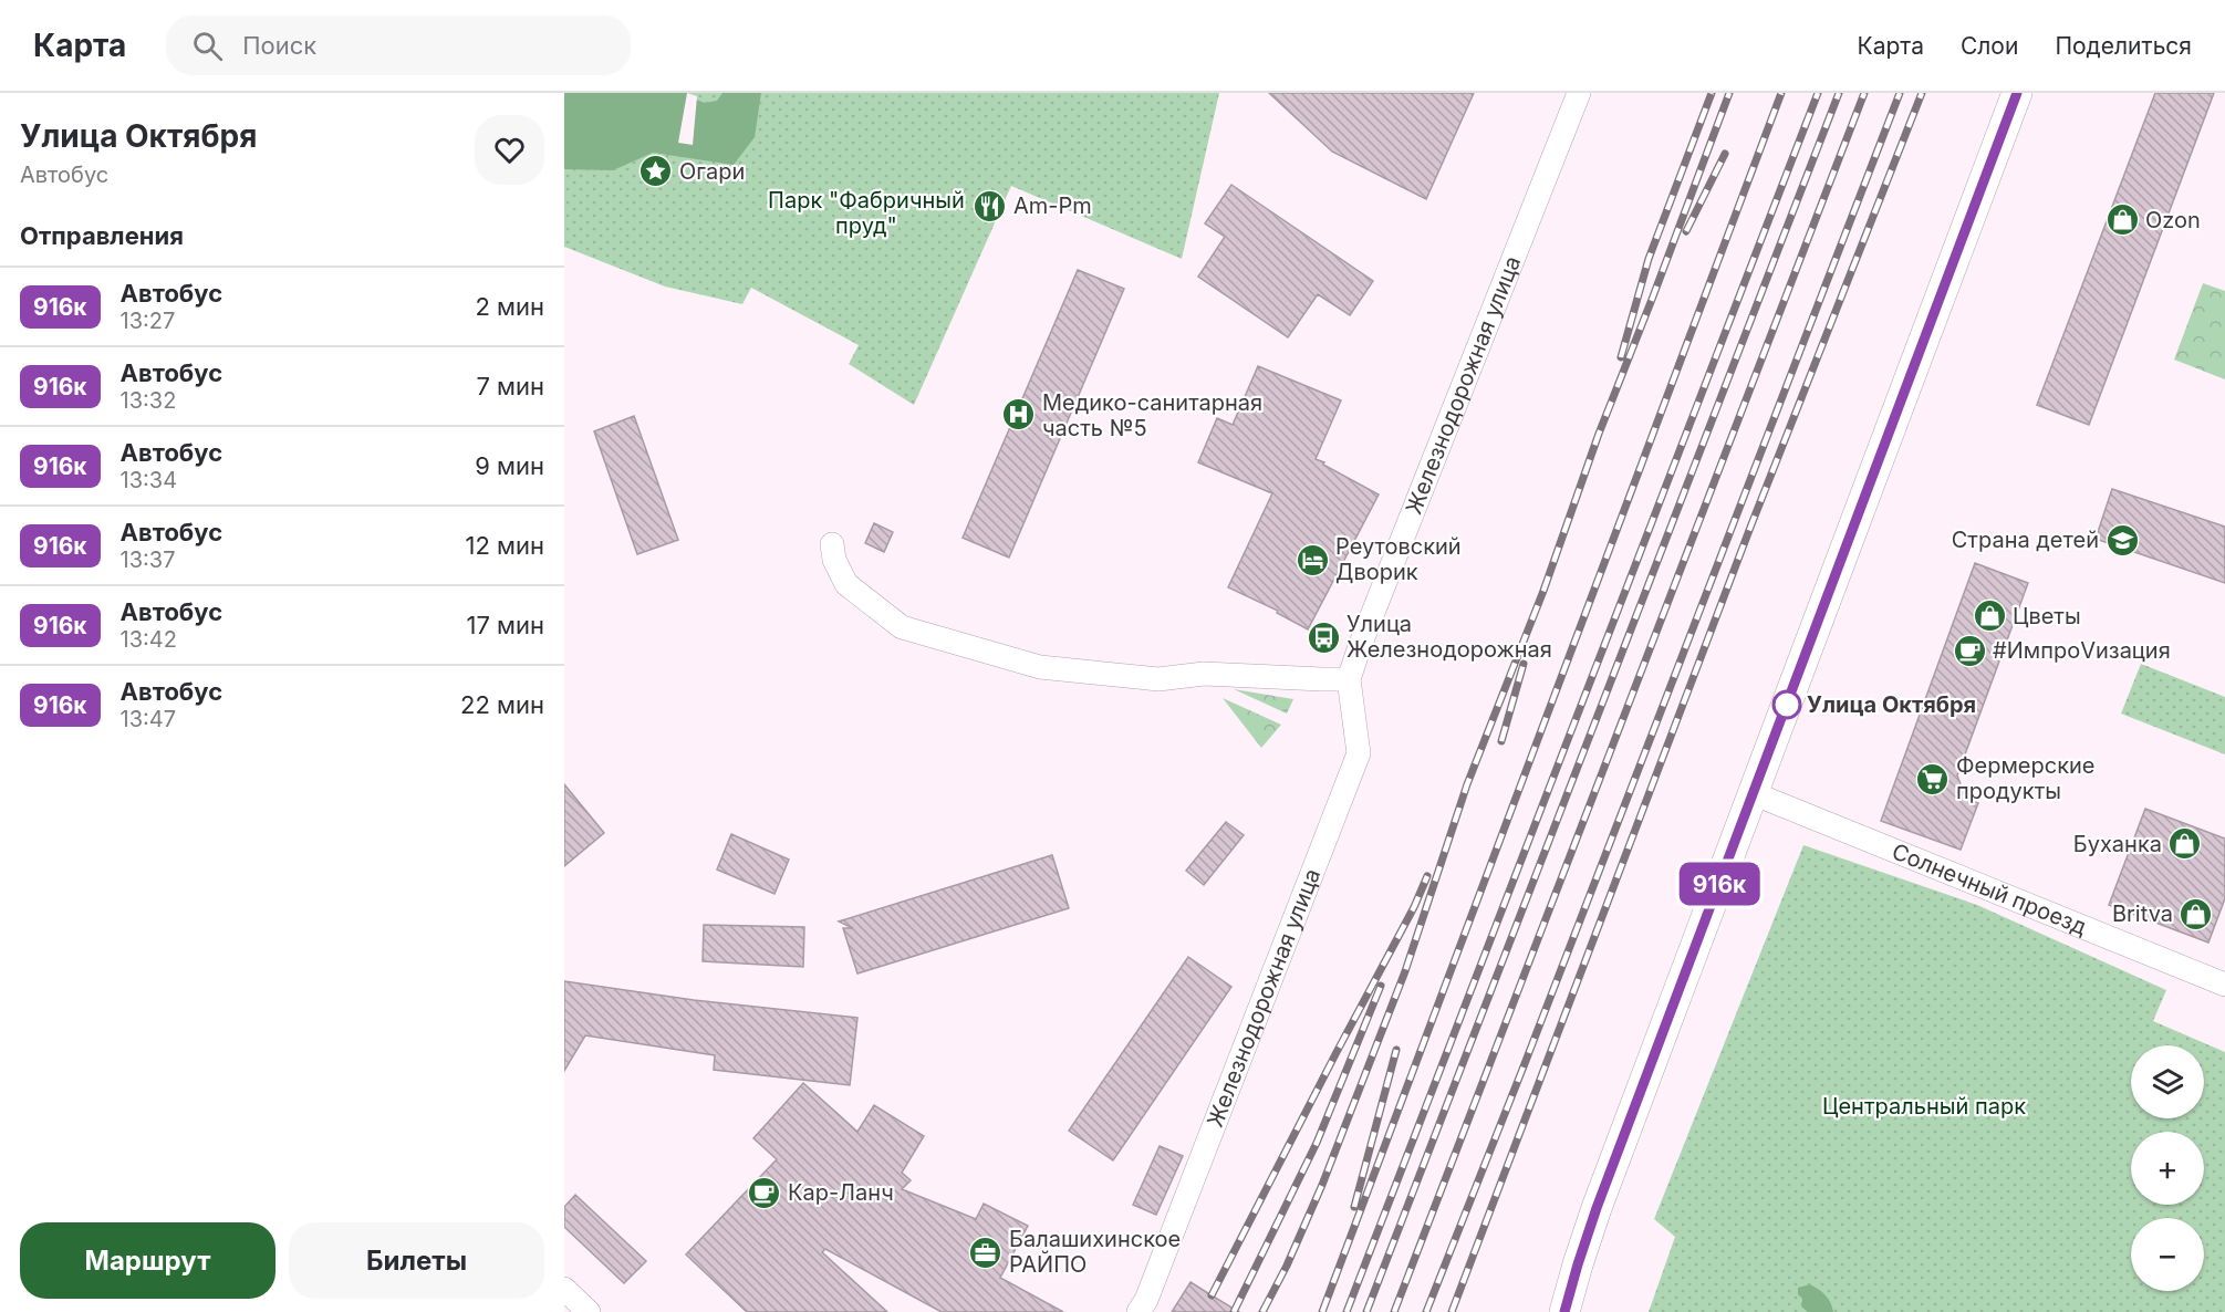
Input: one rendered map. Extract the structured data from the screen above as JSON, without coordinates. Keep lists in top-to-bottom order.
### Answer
{
  "streets": {
    "street": ["Железнодорожная улица", "Солнечный проезд"]
  },
  "parks": ["Парк \"Фабричный пруд\"", "Центральный парк"],
  "places": {
    "place": ["Огари"],
    "restaurant": ["Am-Pm"],
    "shop": [
      "Ozon",
      "Цветы",
      "Буханка",
      "Britva"
    ],
    "hospital": ["Медико-санитарная часть №5"],
    "school or university": ["Страна детей"],
    "hotel": ["Реутовский Дворик"],
    "bus stop": ["Улица Железнодорожная"],
    "cafe": ["#ИмпроVизация", "Кар-Ланч"],
    "other": ["Улица Октября"],
    "supermarket": ["Фермерские продукты"],
    "office": ["Балашихинское РАЙПО"]
  },
  "lines": ["bus line 916к"],
  "page": {
    "header": "Карта",
    "search": "Поиск",
    "nav": ["Карта", "Слои", "Поделиться"],
    "heading": [
      ["Улица Октября", "Автобус"],
      "Отправления"
    ],
    "on_map": "916к",
    "list": [
      {
        "mark": "916к",
        "name": "Автобус",
        "note": "13:27",
        "value": "2 мин"
      },
      {
        "mark": "916к",
        "name": "Автобус",
        "note": "13:32",
        "value": "7 мин"
      },
      {
        "mark": "916к",
        "name": "Автобус",
        "note": "13:34",
        "value": "9 мин"
      },
      {
        "mark": "916к",
        "name": "Автобус",
        "note": "13:37",
        "value": "12 мин"
      },
      {
        "mark": "916к",
        "name": "Автобус",
        "note": "13:42",
        "value": "17 мин"
      },
      {
        "mark": "916к",
        "name": "Автобус",
        "note": "13:47",
        "value": "22 мин"
      }
    ],
    "map_buttons": ["+", "−"],
    "buttons": ["Маршрут", "Билеты"]
  }
}
